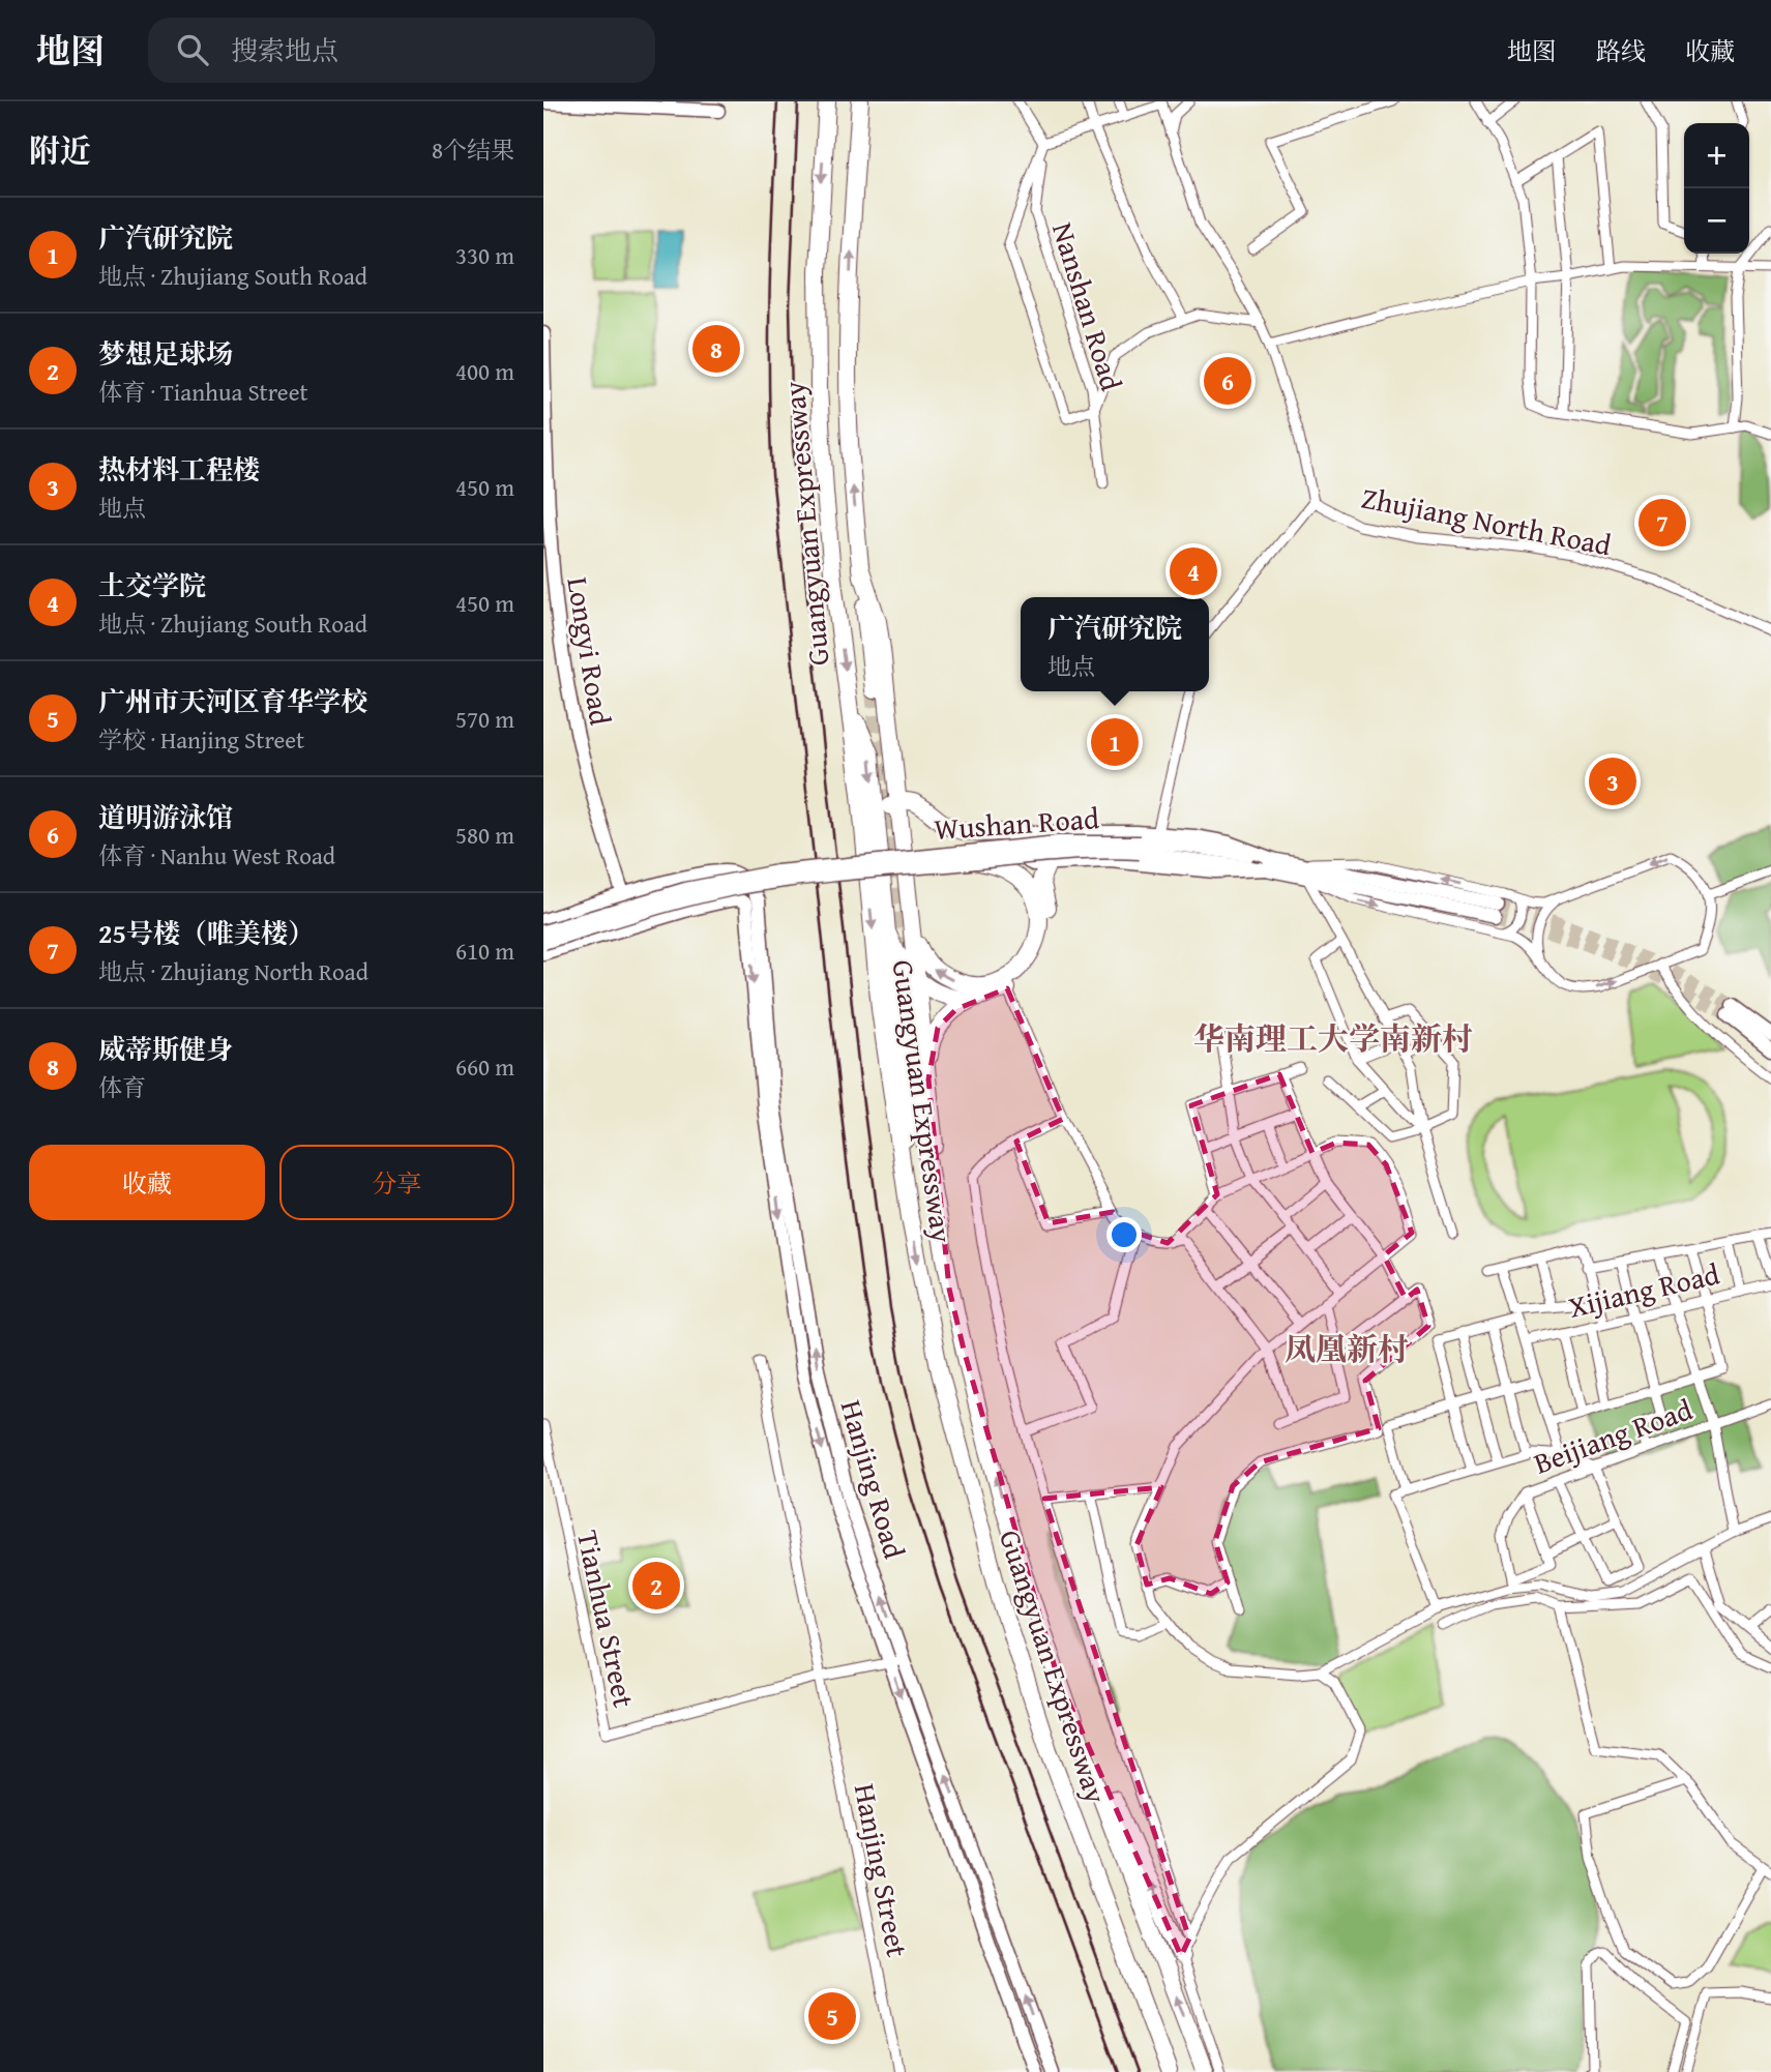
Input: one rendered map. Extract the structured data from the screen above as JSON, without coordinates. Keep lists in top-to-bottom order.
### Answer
{
  "streets": {
    "highway": ["Guangyuan Expressway"],
    "street": [
      "Nanshan Road",
      "Zhujiang North Road",
      "Longyi Road",
      "Wushan Road",
      "Xijiang Road",
      "Beijiang Road",
      "Hanjing Road",
      "Tianhua Street",
      "Hanjing Street"
    ]
  },
  "crossings": [
    ["Longyi Road", "Hanjing Road"],
    ["Hanjing Road", "Tianhua Street"],
    ["Tianhua Street", "Hanjing Street"]
  ],
  "districts": ["华南理工大学南新村", "凤凰新村"],
  "page": {
    "header": "地图",
    "search": "搜索地点",
    "nav": ["地图", "路线", "收藏"],
    "heading": ["附近", "8个结果"],
    "map_buttons": ["+", "−"],
    "list": [
      {
        "mark": "1",
        "name": "广汽研究院",
        "note": "地点 · Zhujiang South Road",
        "value": "330 m"
      },
      {
        "mark": "2",
        "name": "梦想足球场",
        "note": "体育 · Tianhua Street",
        "value": "400 m"
      },
      {
        "mark": "3",
        "name": "热材料工程楼",
        "note": "地点",
        "value": "450 m"
      },
      {
        "mark": "4",
        "name": "土交学院",
        "note": "地点 · Zhujiang South Road",
        "value": "450 m"
      },
      {
        "mark": "5",
        "name": "广州市天河区育华学校",
        "note": "学校 · Hanjing Street",
        "value": "570 m"
      },
      {
        "mark": "6",
        "name": "道明游泳馆",
        "note": "体育 · Nanhu West Road",
        "value": "580 m"
      },
      {
        "mark": "7",
        "name": "25号楼（唯美楼）",
        "note": "地点 · Zhujiang North Road",
        "value": "610 m"
      },
      {
        "mark": "8",
        "name": "威蒂斯健身",
        "note": "体育",
        "value": "660 m"
      }
    ],
    "pins": [
      "8",
      "6",
      "7",
      "4",
      "1",
      "3",
      "2",
      "5"
    ],
    "popup": ["广汽研究院", "地点"],
    "buttons": ["收藏", "分享"]
  }
}
